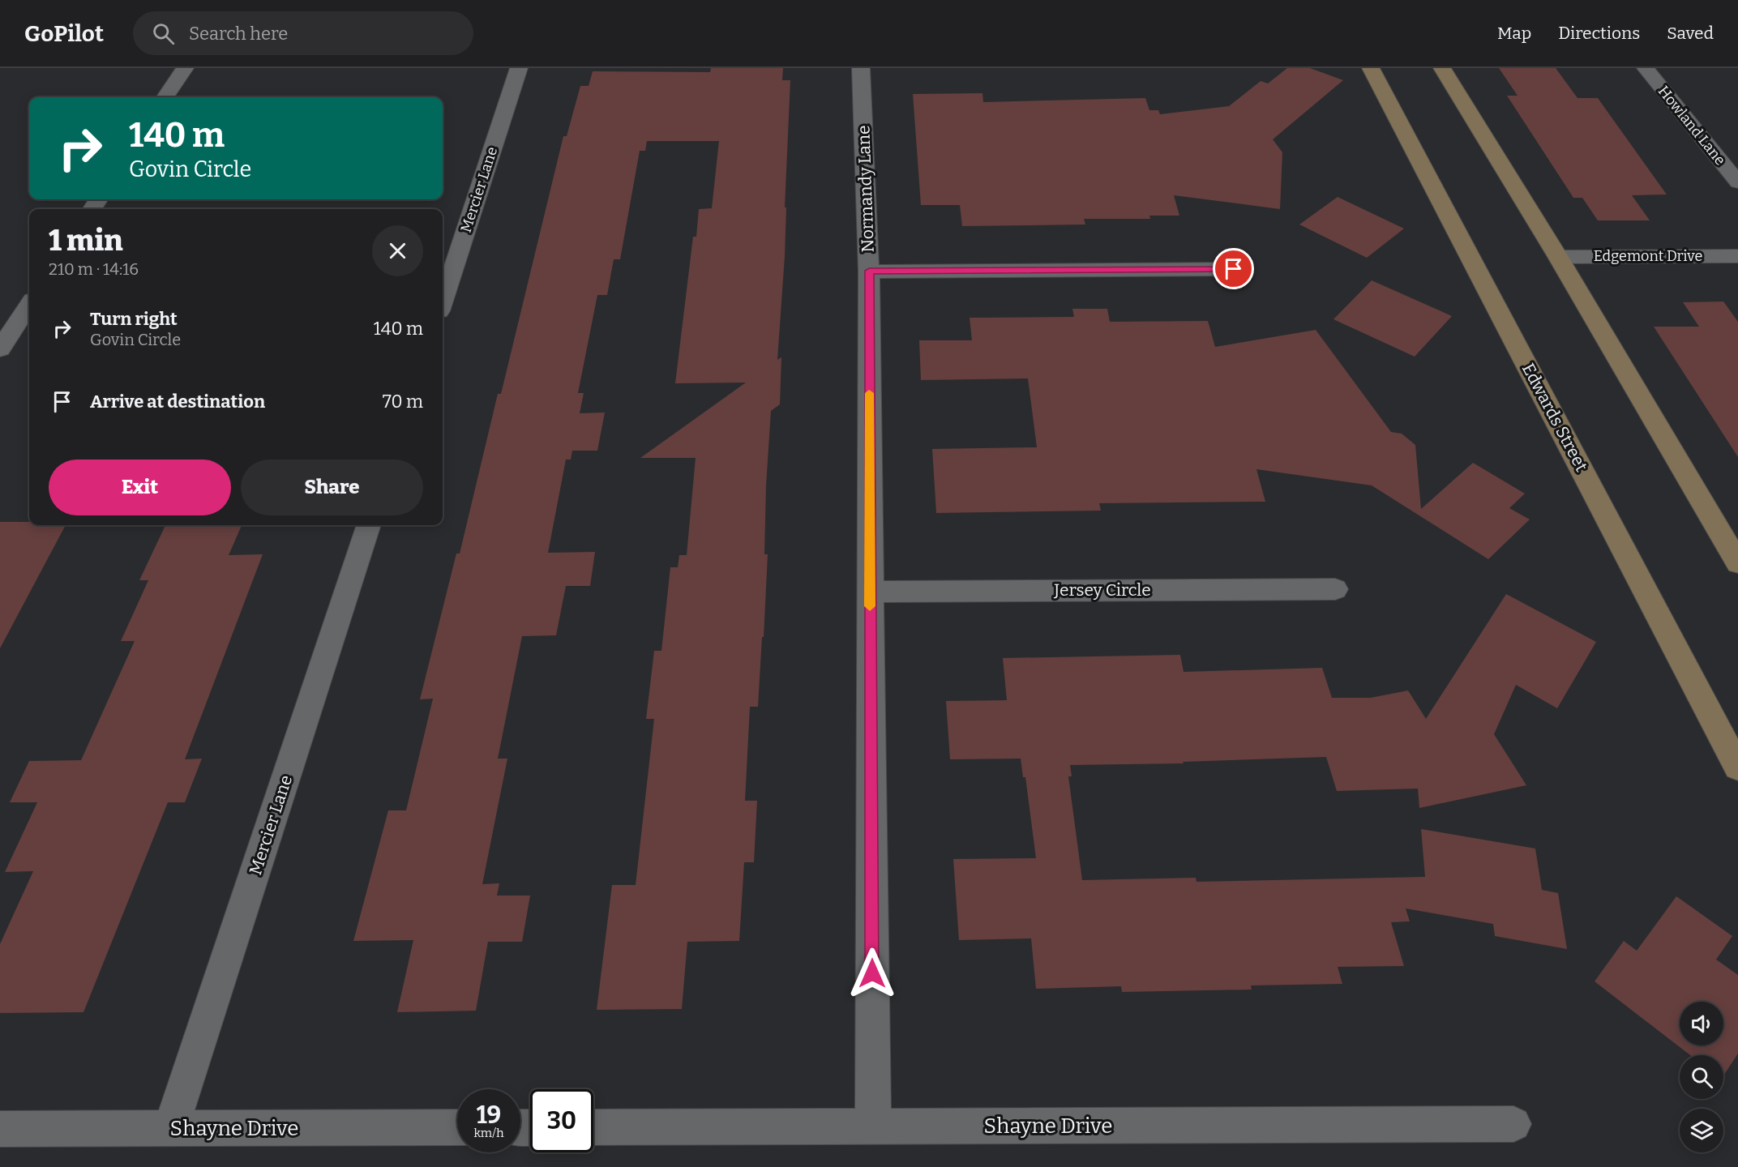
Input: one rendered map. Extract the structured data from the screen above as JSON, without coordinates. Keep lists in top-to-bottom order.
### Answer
{
  "streets": {
    "main road": ["Edwards Street"],
    "street": [
      "Howland Lane",
      "Normandy Lane",
      "Mercier Lane",
      "Edgemont Drive",
      "Jersey Circle",
      "Shayne Drive"
    ]
  },
  "crossings": [
    ["Normandy Lane", "Jersey Circle"],
    ["Normandy Lane", "Shayne Drive"],
    ["Mercier Lane", "Shayne Drive"]
  ],
  "page": {
    "header": "GoPilot",
    "search": "Search here",
    "nav": ["Map", "Directions", "Saved"],
    "turn": ["140 m", "Govin Circle"],
    "heading": ["1 min", "210 m · 14:16"],
    "list": [
      {
        "name": "Turn right",
        "note": "Govin Circle",
        "value": "140 m"
      },
      {
        "name": "Arrive at destination",
        "value": "70 m"
      }
    ],
    "buttons": ["Exit", "Share"],
    "speed": "19 km/h",
    "limit": "30"
  }
}
